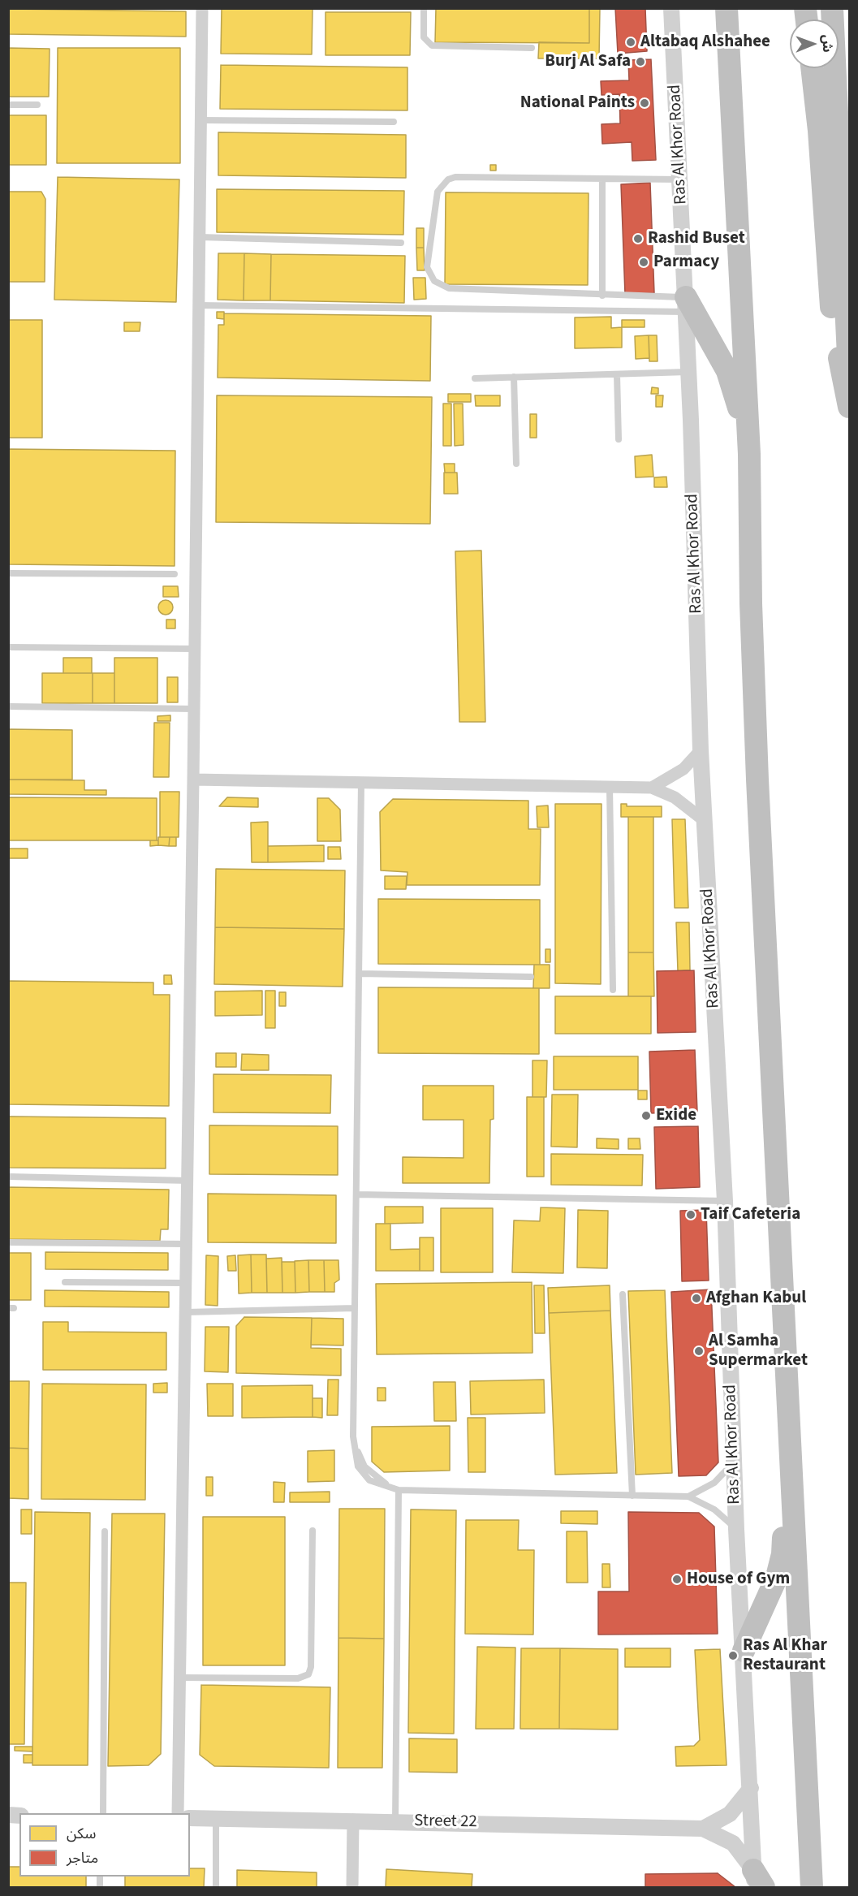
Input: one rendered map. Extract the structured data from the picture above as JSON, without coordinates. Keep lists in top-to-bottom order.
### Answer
{
  "streets": {
    "street": ["Ras Al Khor Road", "Street 22"]
  },
  "crossings": [
    ["Ras Al Khor Road", "Street 22"]
  ],
  "places": [
    "Altabaq Alshahee",
    "Burj Al Safa",
    "National Paints",
    "Rashid Buset",
    "Parmacy",
    "Exide",
    "Taif Cafeteria",
    "Afghan Kabul",
    "Al Samha Supermarket",
    "House of Gym",
    "Ras Al Khar Restaurant"
  ],
  "legend": ["سكن", "متاجر"],
  "north": "right"
}
